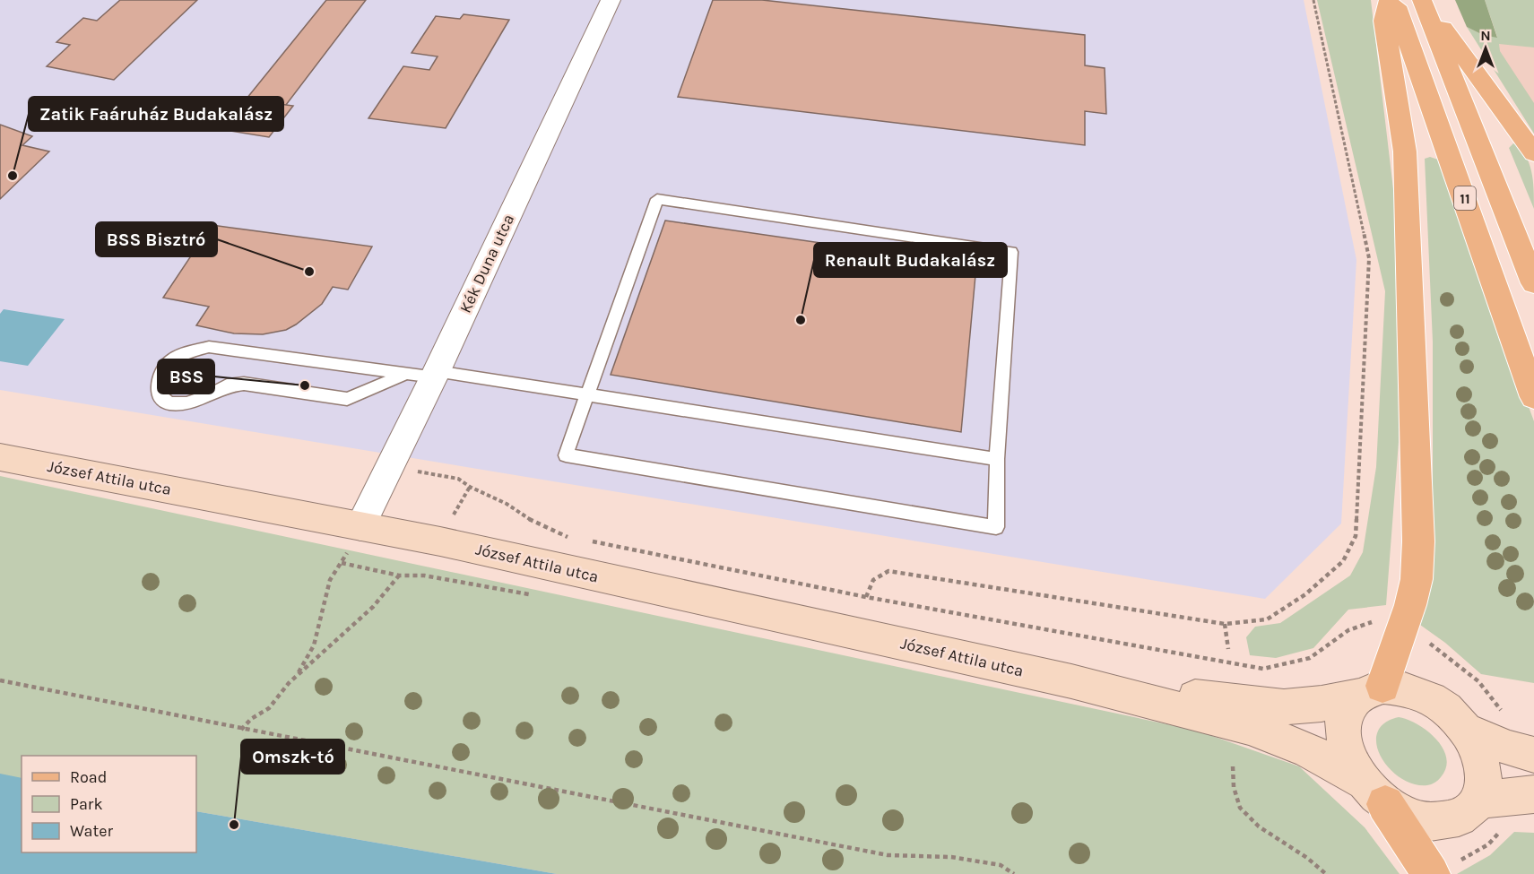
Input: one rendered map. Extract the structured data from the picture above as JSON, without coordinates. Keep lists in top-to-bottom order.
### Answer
{
  "streets": {
    "main road": ["11", "József Attila utca"],
    "street": ["Kék Duna utca"]
  },
  "crossings": [
    ["Kék Duna utca", "József Attila utca"]
  ],
  "places": [
    "Zatik Faáruház Budakalász",
    "BSS Bisztró",
    "Renault Budakalász",
    "BSS",
    "Omszk-tó"
  ],
  "legend": ["Road", "Park", "Water"],
  "north": "top"
}
